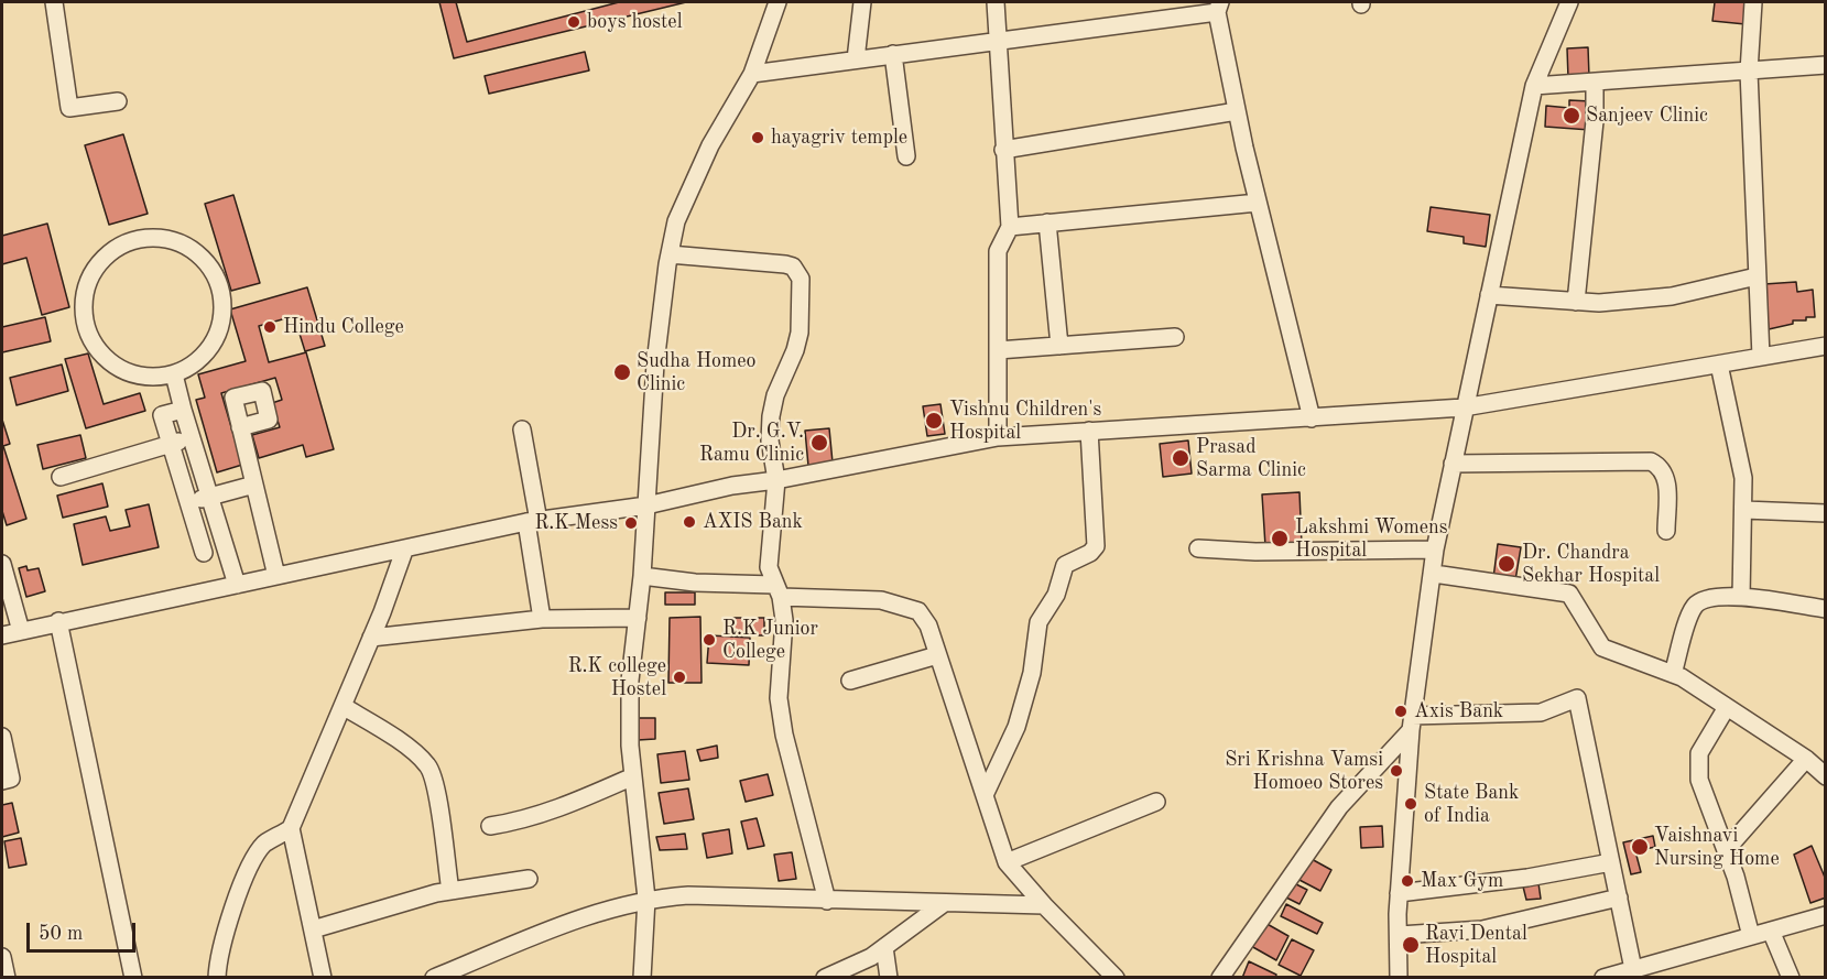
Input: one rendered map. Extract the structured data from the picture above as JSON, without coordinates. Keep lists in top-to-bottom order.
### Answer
{
  "places": [
    "boys hostel",
    "Sanjeev Clinic",
    "hayagriv temple",
    "Hindu College",
    "Sudha Homeo Clinic",
    "Vishnu Children's Hospital",
    "Dr. G.V. Ramu Clinic",
    "Prasad Sarma Clinic",
    "AXIS Bank",
    "R.K Mess",
    "Lakshmi Womens Hospital",
    "Dr. Chandra Sekhar Hospital",
    "R.K Junior College",
    "R.K college Hostel",
    "Axis Bank",
    "Sri Krishna Vamsi Homoeo Stores",
    "State Bank of India",
    "Vaishnavi Nursing Home",
    "Max Gym",
    "Ravi Dental Hospital"
  ],
  "scale_bar": "50 m"
}
